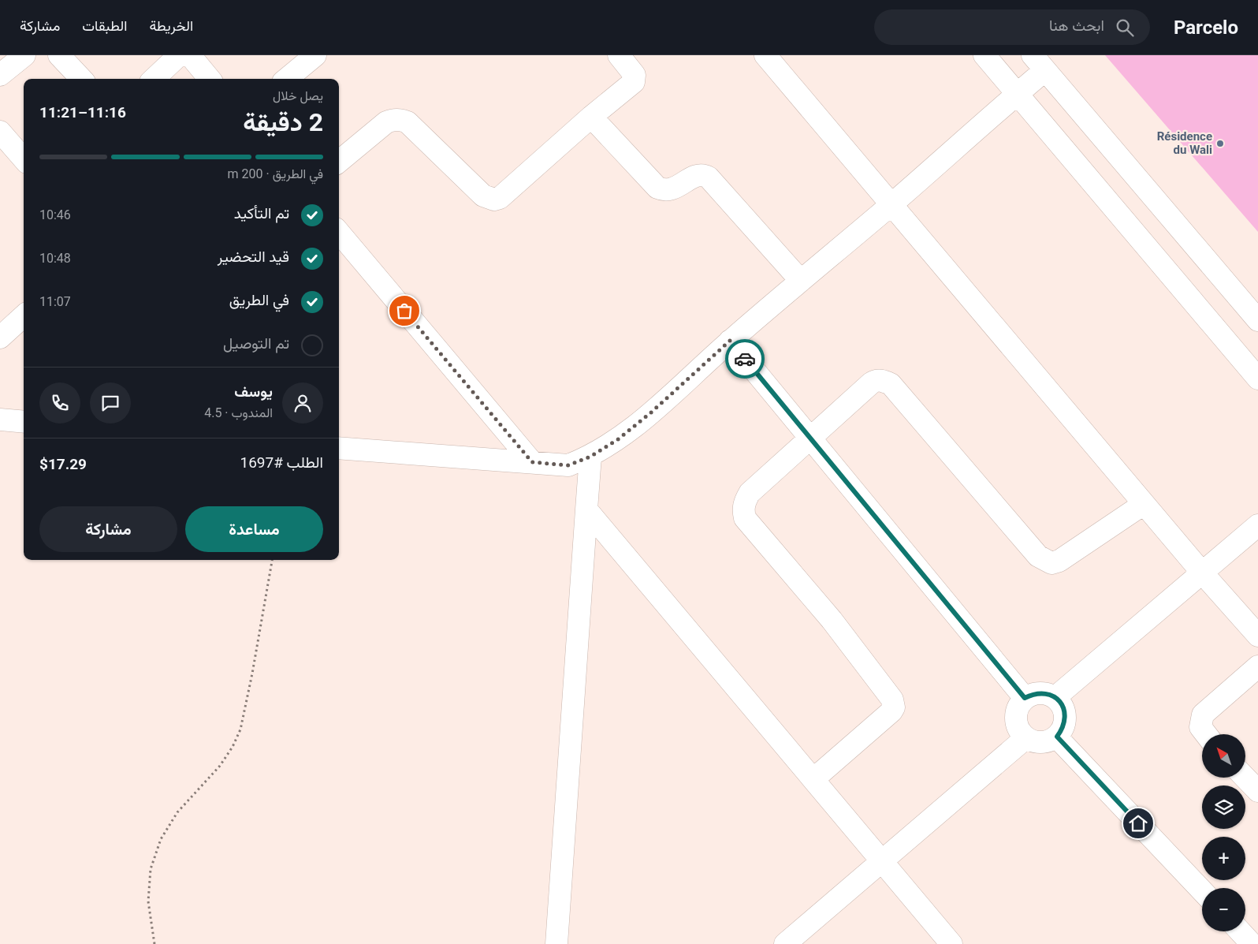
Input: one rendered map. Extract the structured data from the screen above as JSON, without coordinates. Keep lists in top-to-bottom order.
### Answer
{
  "places": ["Résidence du Wali"],
  "north": "top left",
  "page": {
    "header": "Parcelo",
    "search": "ابحث هنا",
    "nav": ["الخريطة", "الطبقات", "مشاركة"],
    "heading": ["2 دقيقة", "يصل خلال", "11:16–11:21"],
    "panel": [
      "يوسف",
      "المندوب · 4.5",
      "الطلب #1697",
      "$17.29"
    ],
    "bar": "في الطريق · 200 m",
    "list": [
      ["تم التأكيد", "10:46"],
      ["قيد التحضير", "10:48"],
      ["في الطريق", "11:07"],
      "تم التوصيل"
    ],
    "buttons": ["مساعدة", "مشاركة"],
    "map_buttons": ["+", "−"]
  }
}
